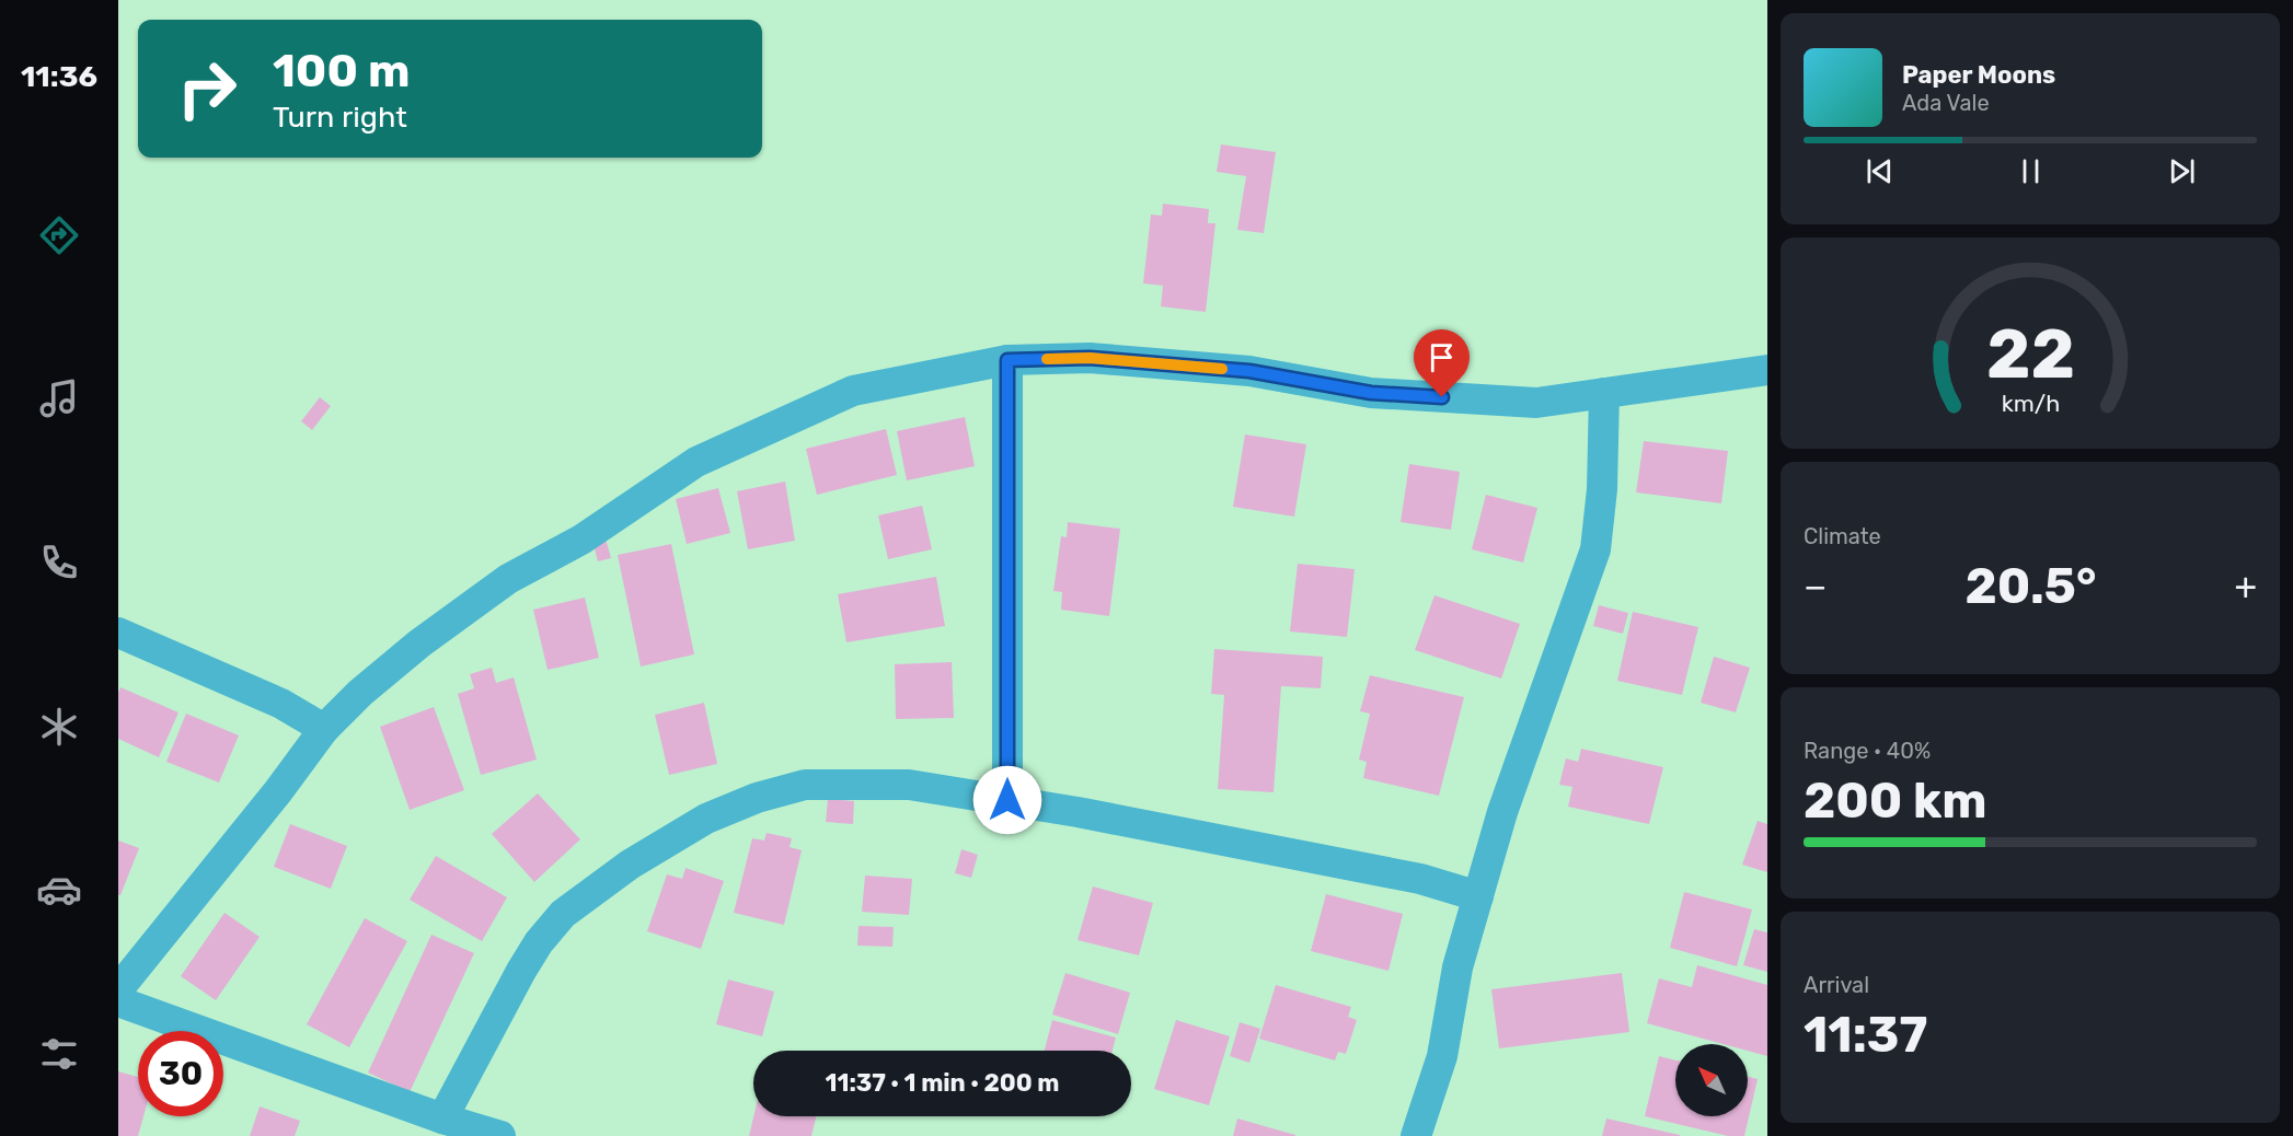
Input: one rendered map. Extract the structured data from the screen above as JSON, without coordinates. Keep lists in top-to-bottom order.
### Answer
{
  "north": "top left",
  "page": {
    "tabs": "11:36",
    "turn": ["100 m", "Turn right"],
    "song": ["Paper Moons", "Ada Vale"],
    "tile": [
      "Climate",
      ["Range · 40%", "200 km"],
      ["Arrival", "11:37"]
    ],
    "heat": ["−", "20.5°", "+"],
    "limit": "30",
    "trip": "11:37 · 1 min · 200 m",
    "gauge": ["22", "km/h"]
  }
}
